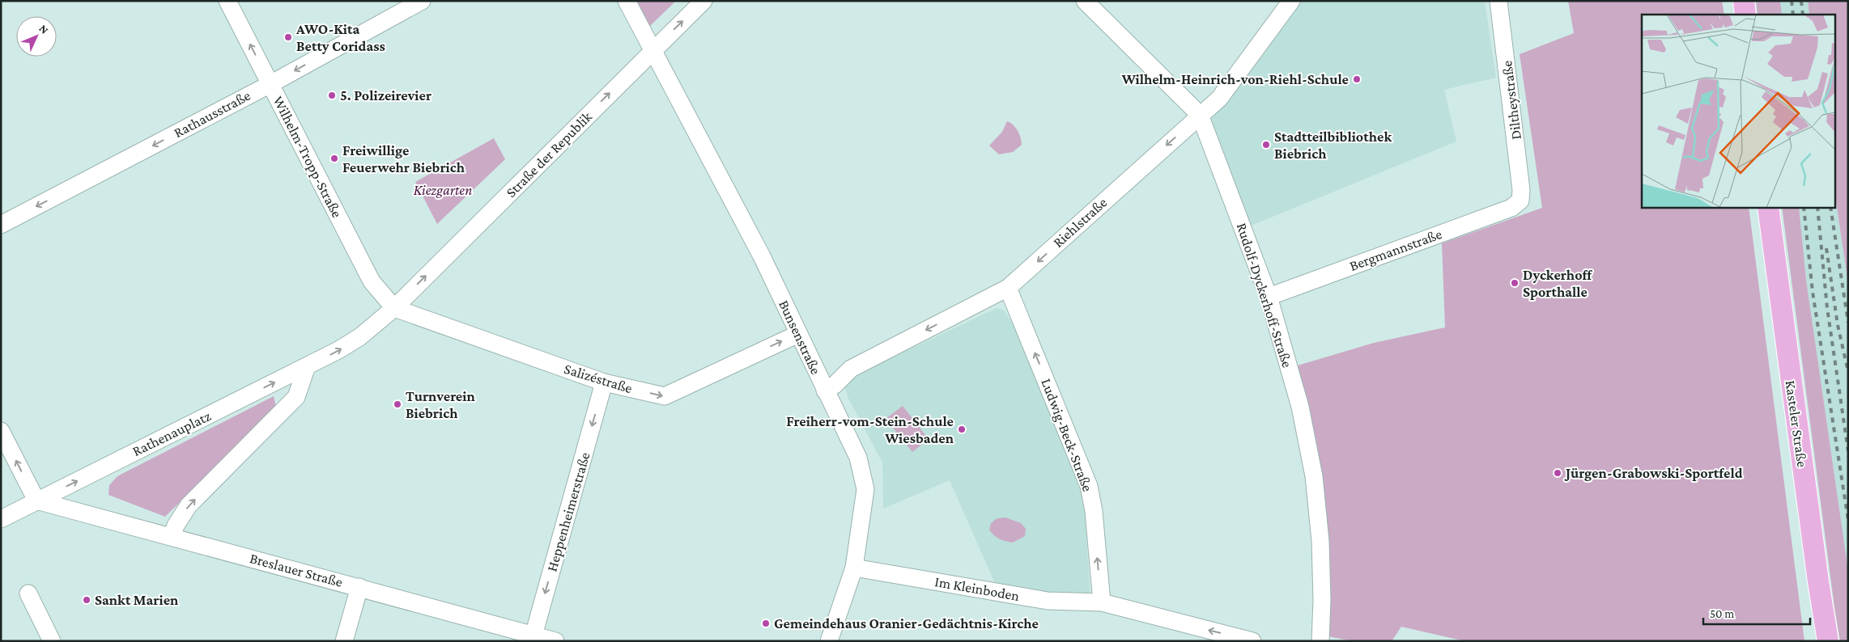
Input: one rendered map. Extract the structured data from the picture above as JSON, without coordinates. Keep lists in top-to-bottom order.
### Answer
{
  "streets": {
    "main road": ["Kasteler Straße"],
    "street": [
      "Diltheystraße",
      "Rathausstraße",
      "Straße der Republik",
      "Wilhelm-Tropp-Straße",
      "Riehlstraße",
      "Bergmannstraße",
      "Rudolf-Dyckerhoff-Straße",
      "Bunsenstraße",
      "Salizéstraße",
      "Rathenauplatz",
      "Ludwig-Beck-Straße",
      "Heppenheimerstraße",
      "Breslauer Straße",
      "Im Kleinboden"
    ]
  },
  "crossings": [
    ["Diltheystraße", "Bergmannstraße"],
    ["Rathausstraße", "Wilhelm-Tropp-Straße"],
    ["Straße der Republik", "Wilhelm-Tropp-Straße"],
    ["Straße der Republik", "Bunsenstraße"],
    ["Straße der Republik", "Salizéstraße"],
    ["Straße der Republik", "Rathenauplatz"],
    ["Wilhelm-Tropp-Straße", "Salizéstraße"],
    ["Wilhelm-Tropp-Straße", "Rathenauplatz"],
    ["Riehlstraße", "Rudolf-Dyckerhoff-Straße"],
    ["Riehlstraße", "Bunsenstraße"],
    ["Riehlstraße", "Ludwig-Beck-Straße"],
    ["Bergmannstraße", "Rudolf-Dyckerhoff-Straße"],
    ["Bunsenstraße", "Salizéstraße"],
    ["Bunsenstraße", "Im Kleinboden"],
    ["Salizéstraße", "Rathenauplatz"],
    ["Salizéstraße", "Heppenheimerstraße"],
    ["Rathenauplatz", "Breslauer Straße"],
    ["Ludwig-Beck-Straße", "Im Kleinboden"],
    ["Heppenheimerstraße", "Breslauer Straße"]
  ],
  "one_way": [
    "Rathausstraße",
    "Straße der Republik",
    "Riehlstraße",
    "Salizéstraße",
    "Ludwig-Beck-Straße",
    "Heppenheimerstraße"
  ],
  "parks": ["Kiezgarten"],
  "places": [
    "AWO-Kita Betty Coridass",
    "Wilhelm-Heinrich-von-Riehl-Schule",
    "5. Polizeirevier",
    "Stadtteilbibliothek Biebrich",
    "Freiwillige Feuerwehr Biebrich",
    "Dyckerhoff Sporthalle",
    "Turnverein Biebrich",
    "Freiherr-vom-Stein-Schule Wiesbaden",
    "Jürgen-Grabowski-Sportfeld",
    "Sankt Marien",
    "Gemeindehaus Oranier-Gedächtnis-Kirche"
  ],
  "scale_bar": "50 m",
  "north": "top right"
}
